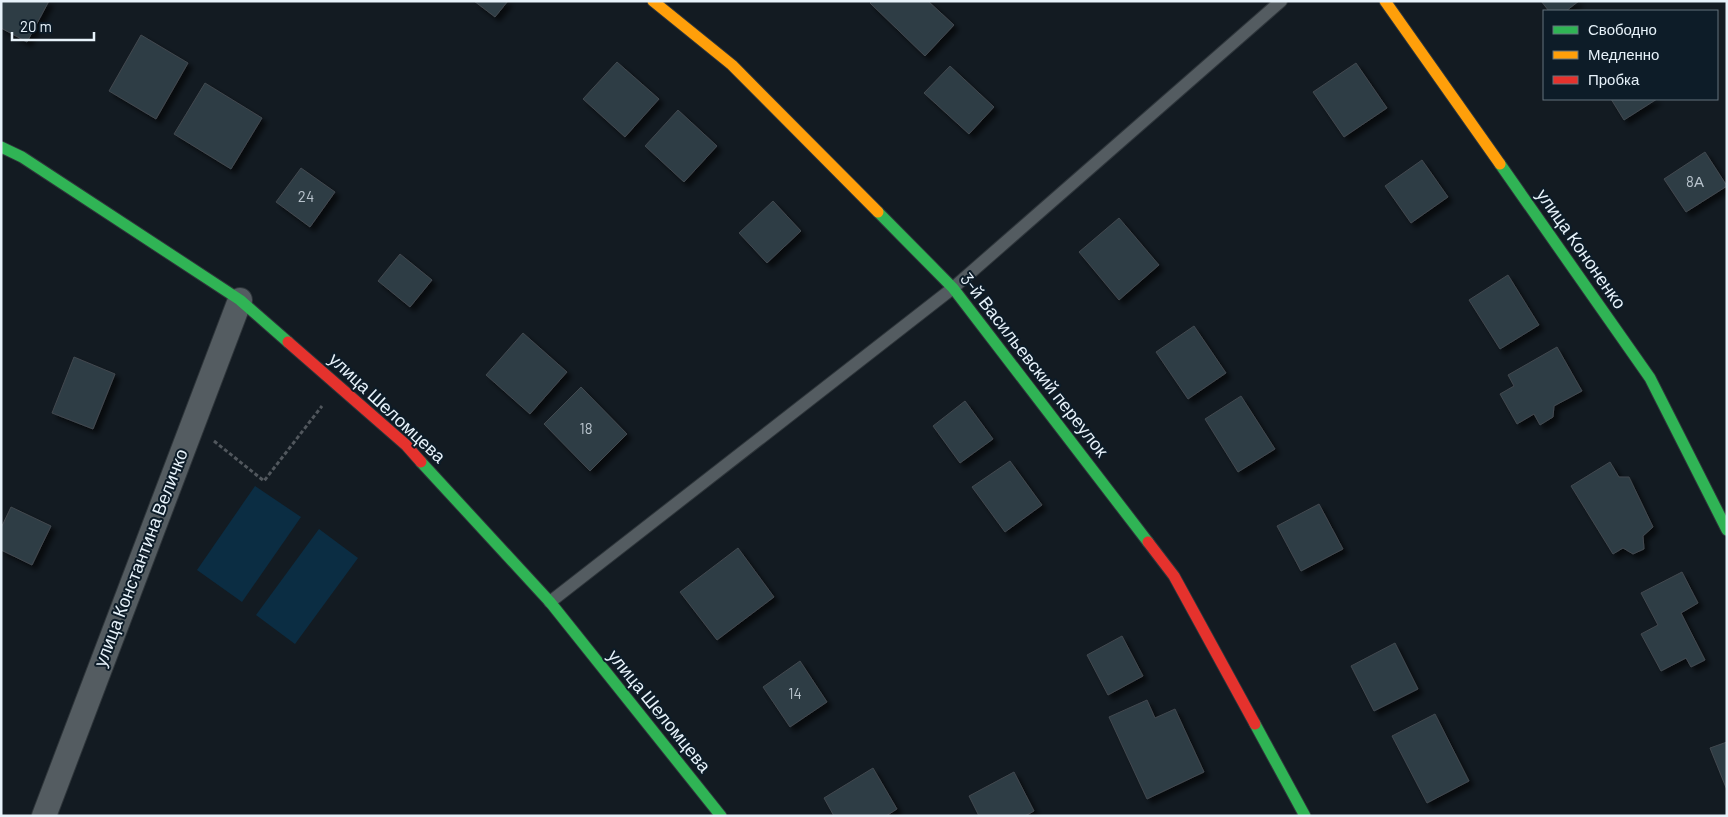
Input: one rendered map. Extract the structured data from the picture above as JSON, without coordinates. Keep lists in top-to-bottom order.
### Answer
{
  "streets": {
    "street": [
      "улица Кононенко",
      "3-й Васильевский переулок",
      "улица Шеломцева",
      "улица Константина Величко"
    ]
  },
  "crossings": [
    ["улица Шеломцева", "улица Константина Величко"]
  ],
  "house_numbers": [
    "8А",
    "24",
    "18",
    "14"
  ],
  "legend": ["Свободно", "Медленно", "Пробка"],
  "scale_bar": "20 m"
}
